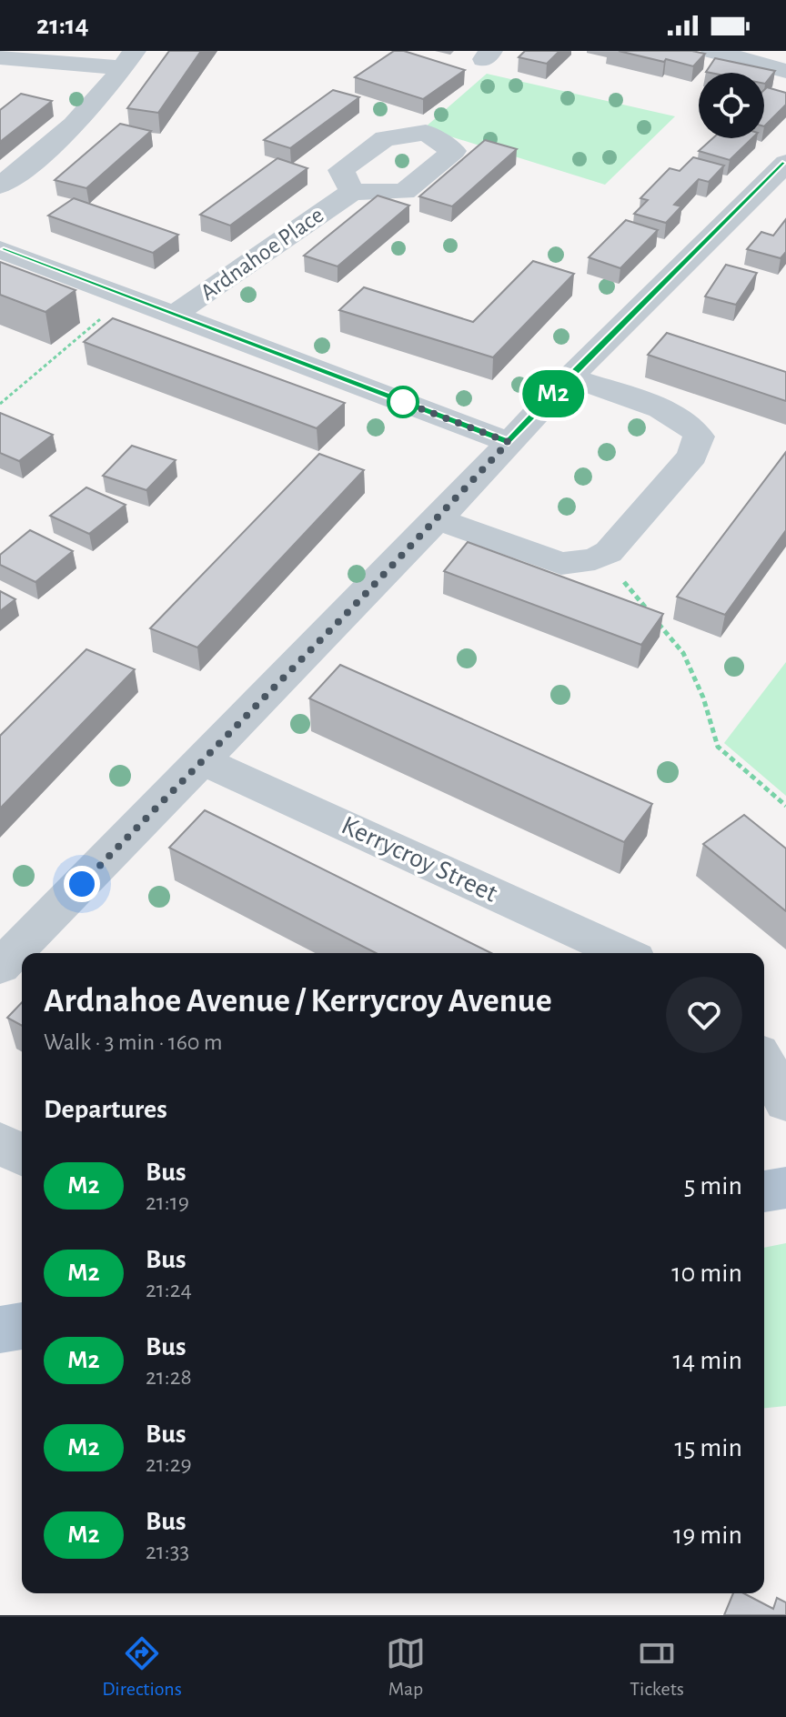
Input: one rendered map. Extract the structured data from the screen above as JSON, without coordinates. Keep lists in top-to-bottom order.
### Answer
{
  "streets": {
    "street": ["Ardnahoe Place", "Kerrycroy Street"]
  },
  "lines": ["bus line M2"],
  "page": {
    "status": "21:14",
    "on_map": "M2",
    "heading": [
      ["Ardnahoe Avenue / Kerrycroy Avenue", "Walk · 3 min · 160 m"],
      "Departures"
    ],
    "list": [
      {
        "mark": "M2",
        "name": "Bus",
        "note": "21:19",
        "value": "5 min"
      },
      {
        "mark": "M2",
        "name": "Bus",
        "note": "21:24",
        "value": "10 min"
      },
      {
        "mark": "M2",
        "name": "Bus",
        "note": "21:28",
        "value": "14 min"
      },
      {
        "mark": "M2",
        "name": "Bus",
        "note": "21:29",
        "value": "15 min"
      },
      {
        "mark": "M2",
        "name": "Bus",
        "note": "21:33",
        "value": "19 min"
      }
    ],
    "tabs": ["Directions", "Map", "Tickets"]
  }
}
